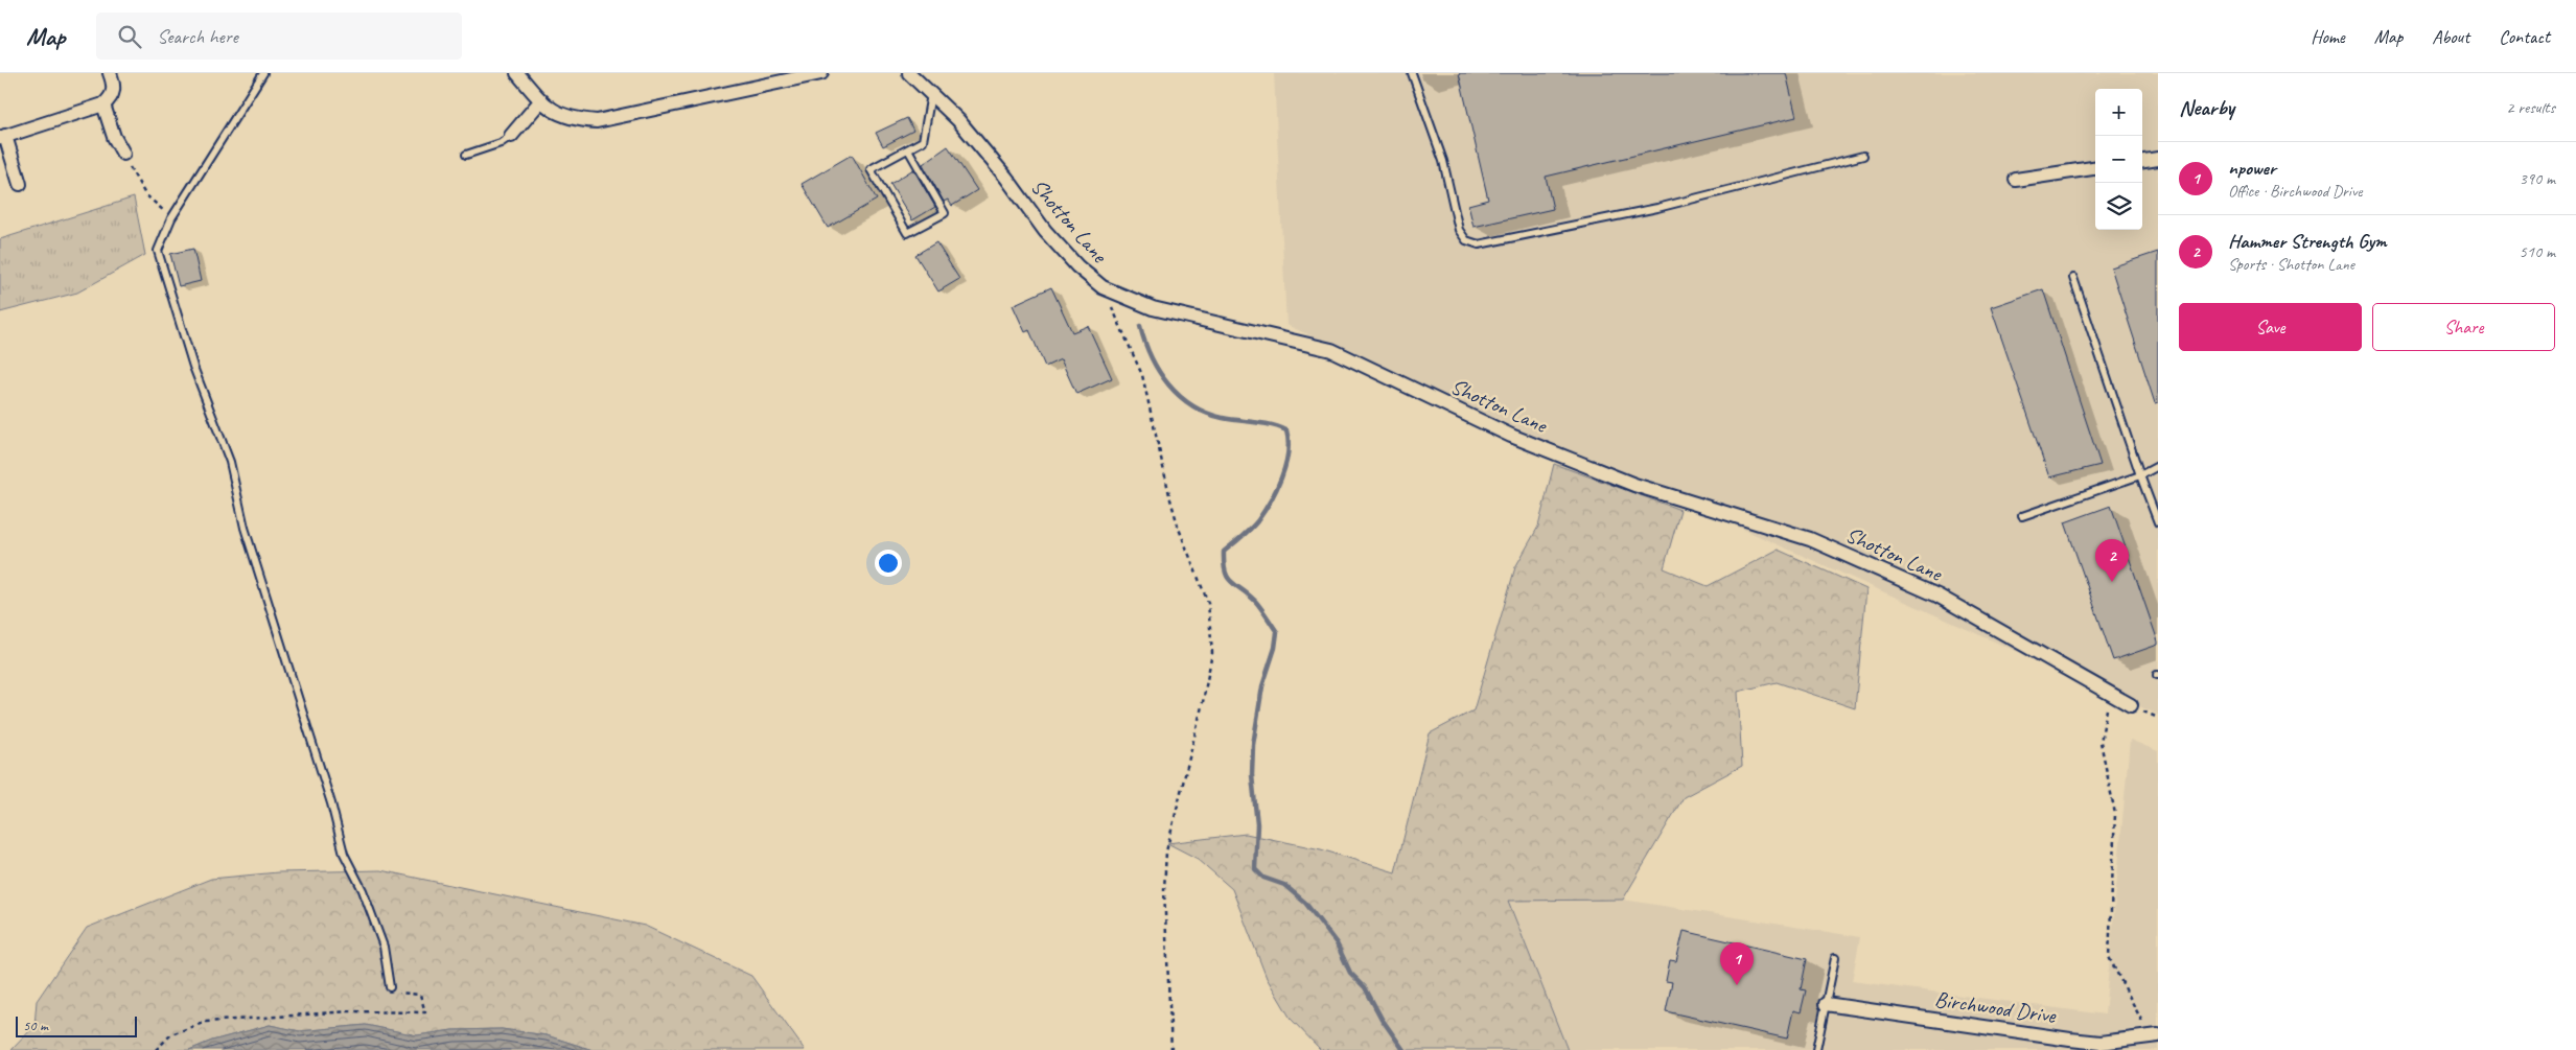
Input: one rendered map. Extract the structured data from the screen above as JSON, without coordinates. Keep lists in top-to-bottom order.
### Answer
{
  "streets": {
    "street": ["Shotton Lane", "Birchwood Drive"]
  },
  "scale_bar": "50 m",
  "page": {
    "header": "Map",
    "search": "Search here",
    "nav": [
      "Home",
      "Map",
      "About",
      "Contact"
    ],
    "heading": ["Nearby", "2 results"],
    "map_buttons": ["+", "−"],
    "list": [
      {
        "mark": "1",
        "name": "npower",
        "note": "Office · Birchwood Drive",
        "value": "390 m"
      },
      {
        "mark": "2",
        "name": "Hammer Strength Gym",
        "note": "Sports · Shotton Lane",
        "value": "510 m"
      }
    ],
    "buttons": ["Save", "Share"],
    "pins": ["2", "1"],
    "scale": "50 m"
  }
}
